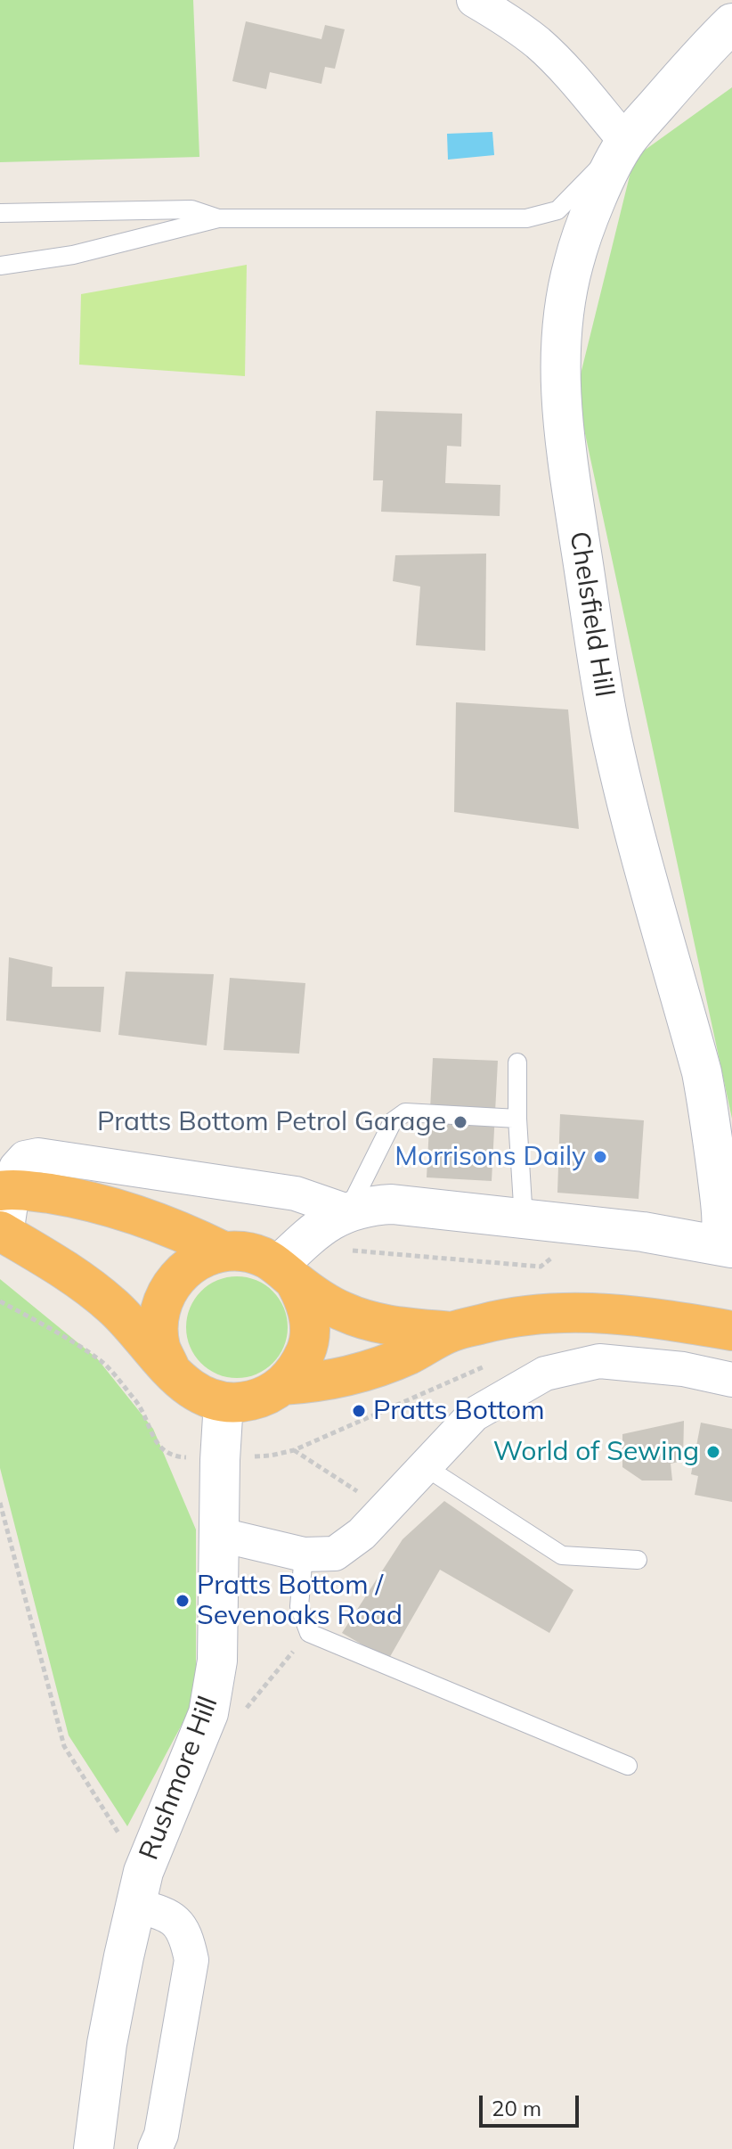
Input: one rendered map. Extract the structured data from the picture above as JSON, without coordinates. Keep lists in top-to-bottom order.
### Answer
{
  "streets": {
    "street": ["Chelsfield Hill", "Rushmore Hill"]
  },
  "places": [
    "Pratts Bottom Petrol Garage",
    "Morrisons Daily",
    "Pratts Bottom",
    "World of Sewing",
    "Pratts Bottom / Sevenoaks Road"
  ],
  "scale_bar": "20 m"
}
